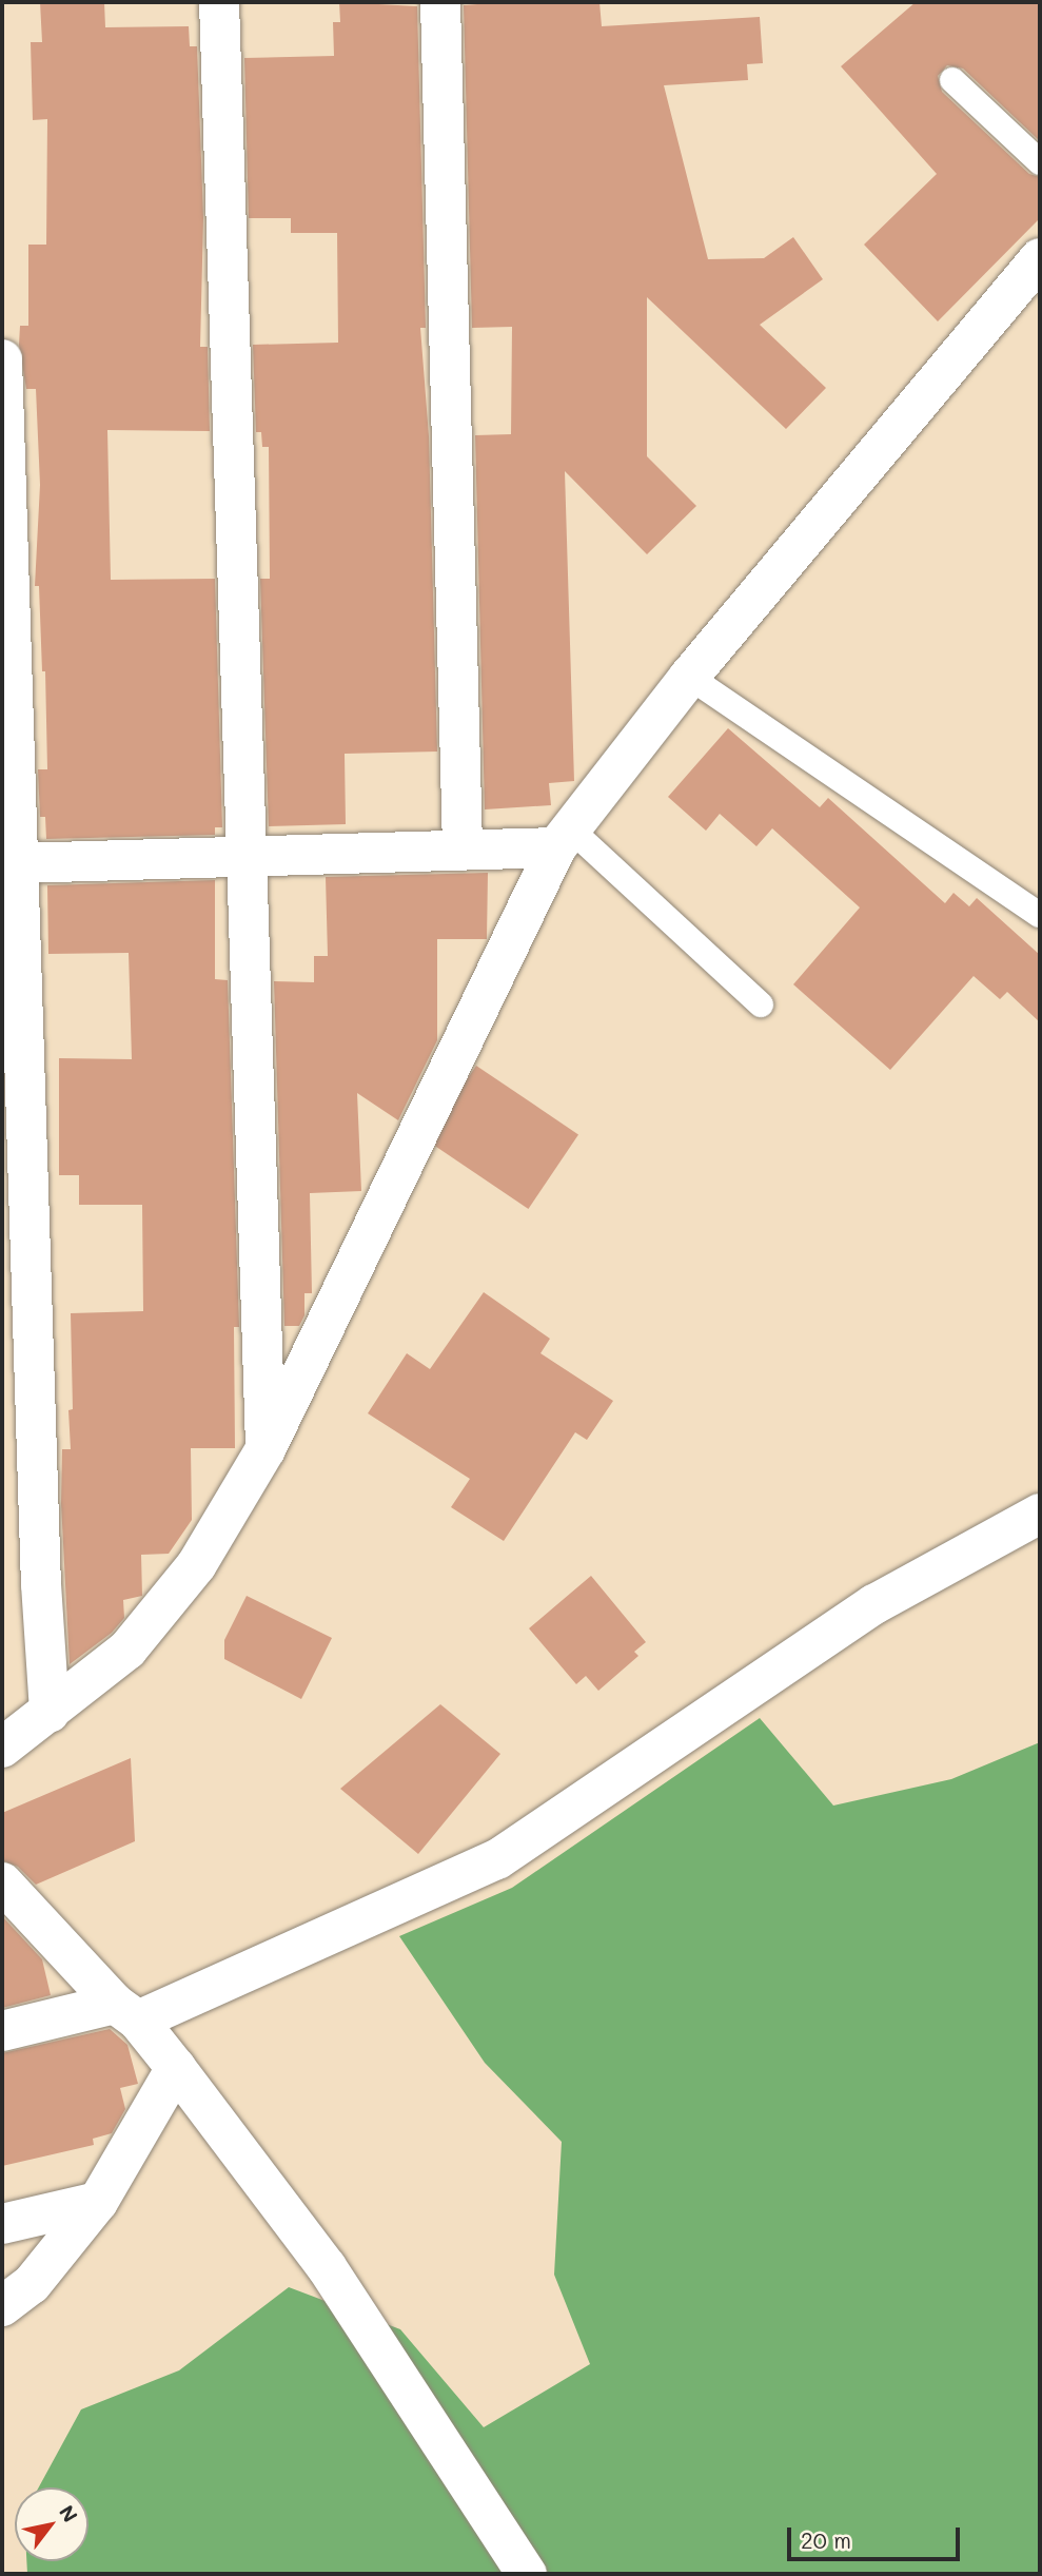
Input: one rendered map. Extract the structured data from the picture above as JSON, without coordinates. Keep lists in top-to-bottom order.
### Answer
{
  "scale_bar": "20 m",
  "north": "top right"
}
